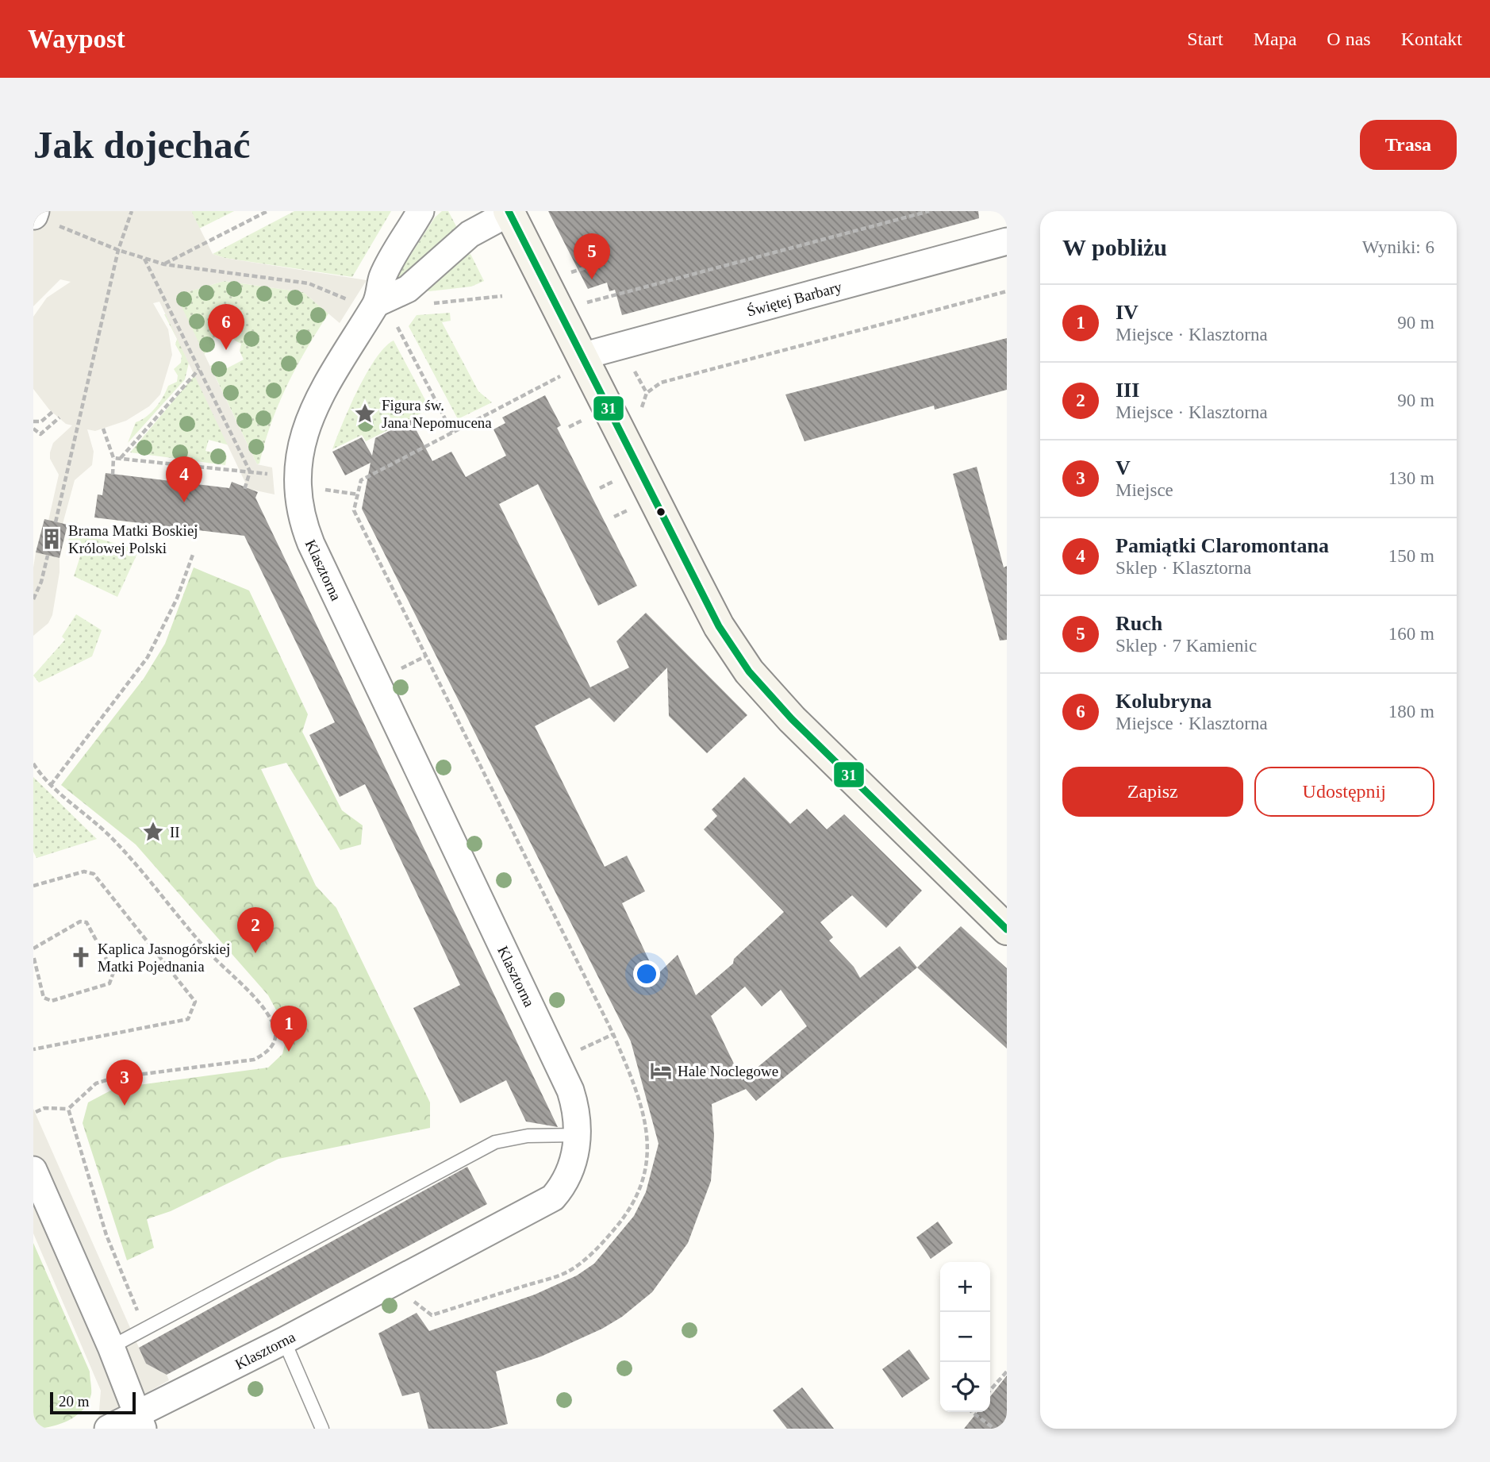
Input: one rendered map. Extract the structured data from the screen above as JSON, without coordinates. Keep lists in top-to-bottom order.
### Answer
{
  "streets": {
    "street": ["Świętej Barbary", "Klasztorna"]
  },
  "places": {
    "place": ["Figura św. Jana Nepomucena", "II"],
    "building": ["Brama Matki Boskiej Królowej Polski"],
    "church": ["Kaplica Jasnogórskiej Matki Pojednania"],
    "hotel": ["Hale Noclegowe"]
  },
  "lines": ["transit line 31"],
  "scale_bar": "20 m",
  "page": {
    "header": "Waypost",
    "nav": [
      "Start",
      "Mapa",
      "O nas",
      "Kontakt"
    ],
    "buttons": [
      "Trasa",
      ["Zapisz", "Udostępnij"]
    ],
    "title": "Jak dojechać",
    "heading": ["W pobliżu", "Wyniki: 6"],
    "pins": [
      "5",
      "6",
      "4",
      "2",
      "1",
      "3"
    ],
    "list": [
      {
        "mark": "1",
        "name": "IV",
        "note": "Miejsce · Klasztorna",
        "value": "90 m"
      },
      {
        "mark": "2",
        "name": "III",
        "note": "Miejsce · Klasztorna",
        "value": "90 m"
      },
      {
        "mark": "3",
        "name": "V",
        "note": "Miejsce",
        "value": "130 m"
      },
      {
        "mark": "4",
        "name": "Pamiątki Claromontana",
        "note": "Sklep · Klasztorna",
        "value": "150 m"
      },
      {
        "mark": "5",
        "name": "Ruch",
        "note": "Sklep · 7 Kamienic",
        "value": "160 m"
      },
      {
        "mark": "6",
        "name": "Kolubryna",
        "note": "Miejsce · Klasztorna",
        "value": "180 m"
      }
    ],
    "map_buttons": ["+", "−"],
    "scale": "20 m"
  }
}
